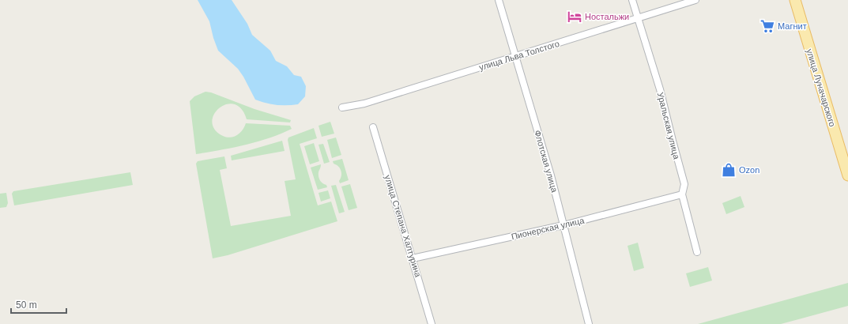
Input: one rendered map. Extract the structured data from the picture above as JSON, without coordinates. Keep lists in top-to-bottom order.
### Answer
{
  "streets": {
    "main road": ["улица Луначарского"],
    "street": [
      "улица Льва Толстого",
      "Уральская улица",
      "Флотская улица",
      "улица Степана Халтурина",
      "Пионерская улица"
    ]
  },
  "crossings": [
    ["улица Льва Толстого", "Уральская улица"],
    ["улица Льва Толстого", "Флотская улица"],
    ["Уральская улица", "Пионерская улица"],
    ["Флотская улица", "Пионерская улица"],
    ["улица Степана Халтурина", "Пионерская улица"]
  ],
  "places": {
    "hotel": ["Ностальжи"],
    "supermarket": ["Магнит"],
    "shop": ["Ozon"]
  },
  "scale_bar": "50 m"
}
